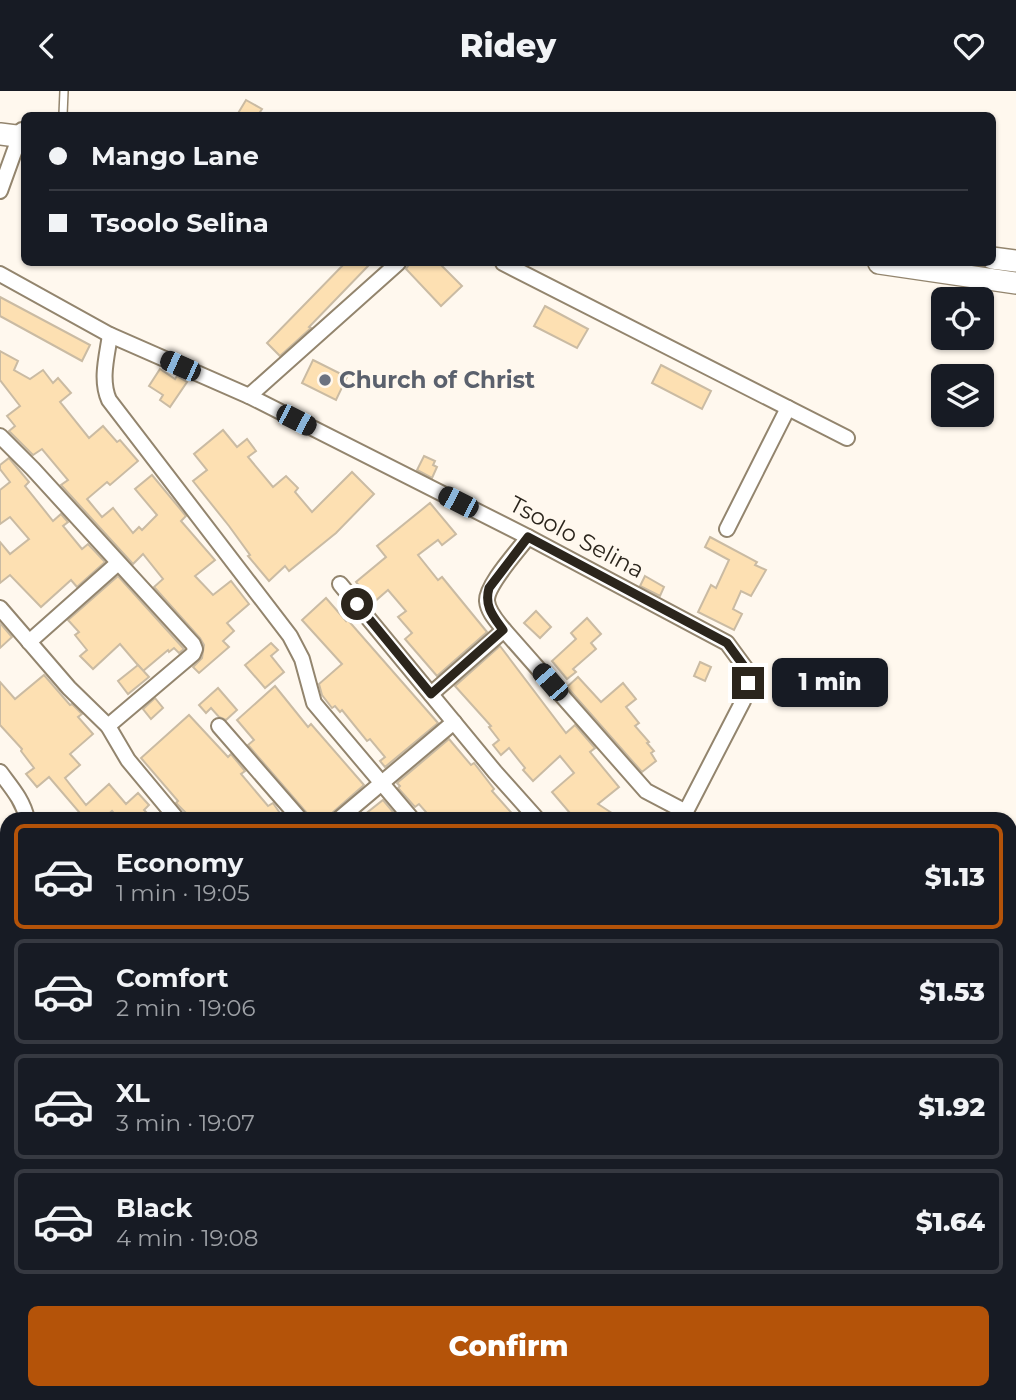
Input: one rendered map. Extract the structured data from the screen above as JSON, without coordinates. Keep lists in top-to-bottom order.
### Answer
{
  "streets": {
    "street": ["Tsoolo Selina"]
  },
  "places": ["Church of Christ"],
  "page": {
    "header": "Ridey",
    "banner": ["Mango Lane", "Tsoolo Selina"],
    "bubble": "1 min",
    "list": [
      {
        "name": "Economy",
        "note": "1 min · 19:05",
        "value": "$1.13"
      },
      {
        "name": "Comfort",
        "note": "2 min · 19:06",
        "value": "$1.53"
      },
      {
        "name": "XL",
        "note": "3 min · 19:07",
        "value": "$1.92"
      },
      {
        "name": "Black",
        "note": "4 min · 19:08",
        "value": "$1.64"
      }
    ],
    "buttons": "Confirm"
  }
}
